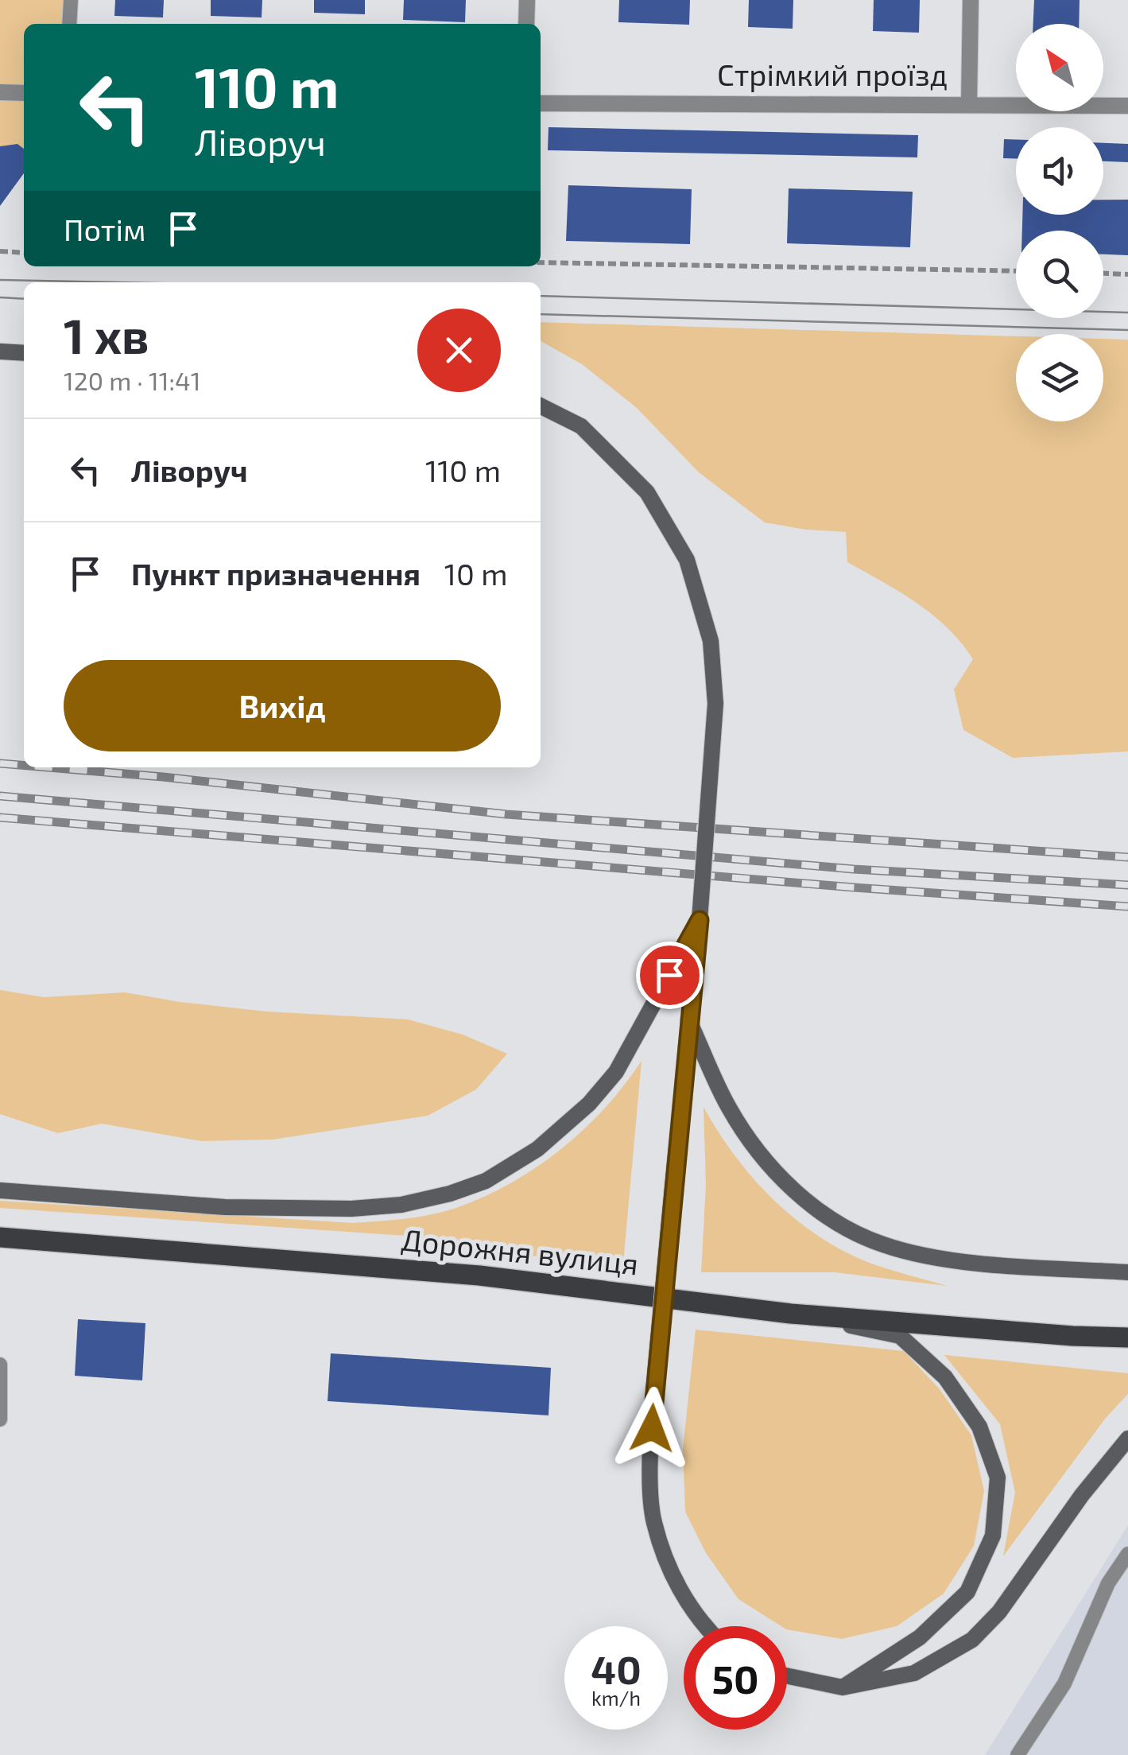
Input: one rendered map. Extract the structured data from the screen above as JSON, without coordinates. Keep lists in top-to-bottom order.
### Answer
{
  "streets": {
    "main road": ["Дорожня вулиця"],
    "street": ["Стрімкий проїзд"]
  },
  "north": "top left",
  "page": {
    "turn": ["110 m", "Ліворуч"],
    "then": "Потім",
    "heading": ["1 хв", "120 m · 11:41"],
    "list": [
      {
        "name": "Ліворуч",
        "value": "110 m"
      },
      {
        "name": "Пункт призначення",
        "value": "10 m"
      }
    ],
    "buttons": "Вихід",
    "speed": "40 km/h",
    "limit": "50"
  }
}
